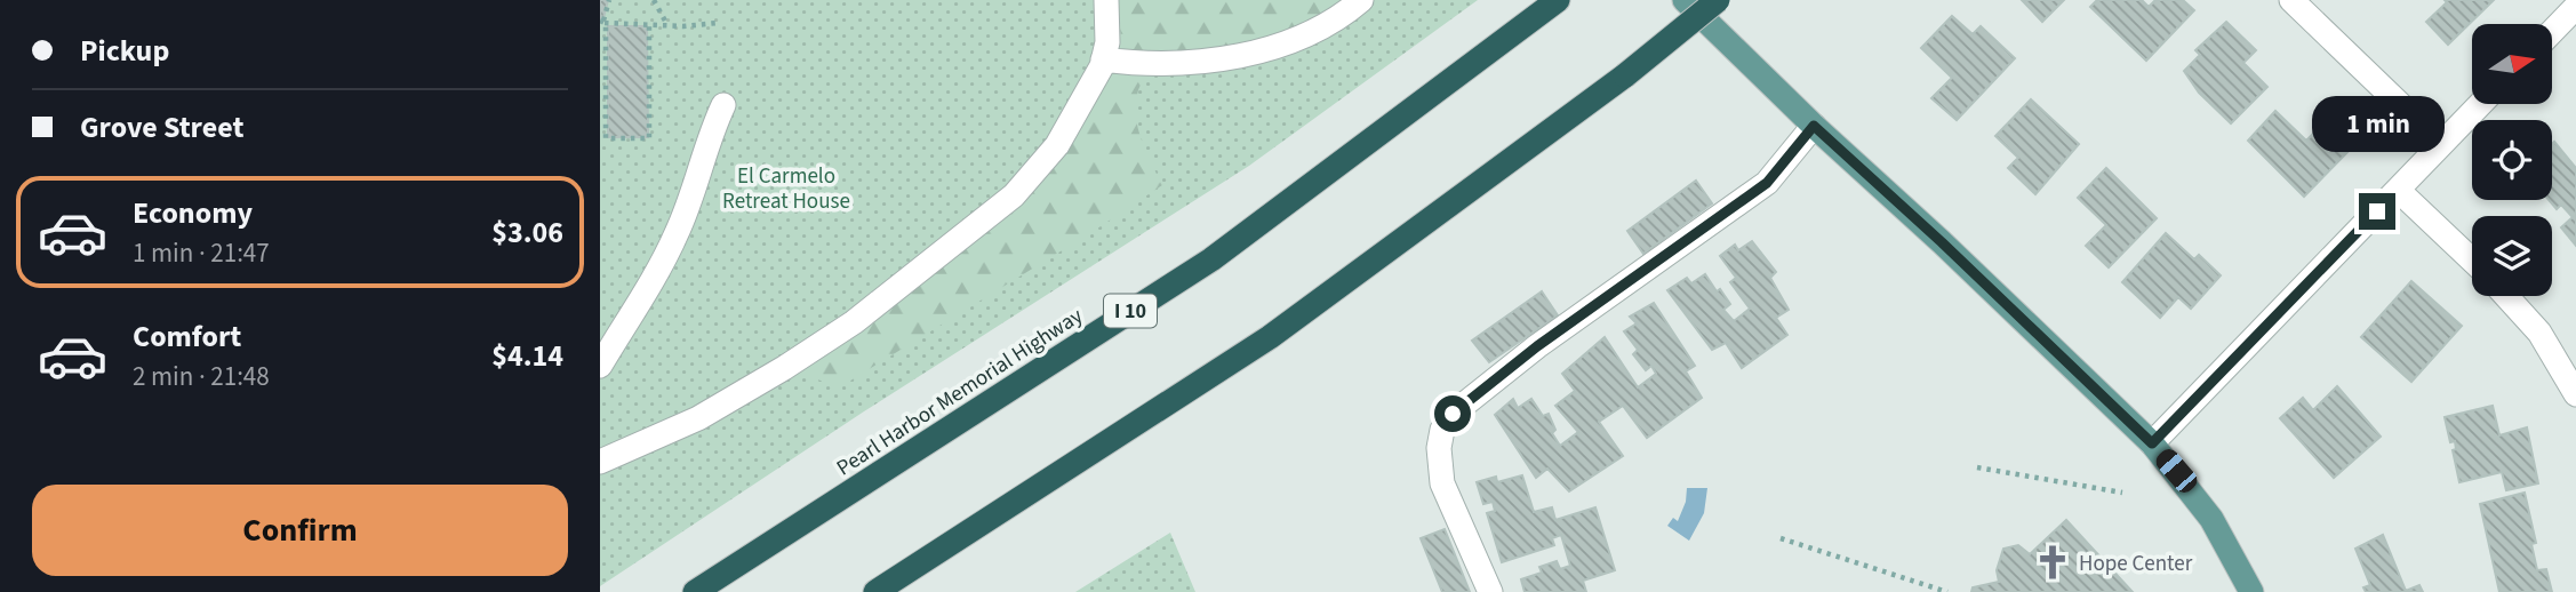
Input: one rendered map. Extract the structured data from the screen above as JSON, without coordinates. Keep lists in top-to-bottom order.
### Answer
{
  "streets": {
    "highway": ["I 10", "Pearl Harbor Memorial Highway"]
  },
  "parks": ["El Carmelo Retreat House"],
  "places": {
    "church": ["Hope Center"]
  },
  "north": "right",
  "page": {
    "banner": ["Pickup", "Grove Street"],
    "bubble": "1 min",
    "list": [
      {
        "name": "Economy",
        "note": "1 min · 21:47",
        "value": "$3.06"
      },
      {
        "name": "Comfort",
        "note": "2 min · 21:48",
        "value": "$4.14"
      }
    ],
    "buttons": "Confirm"
  }
}
